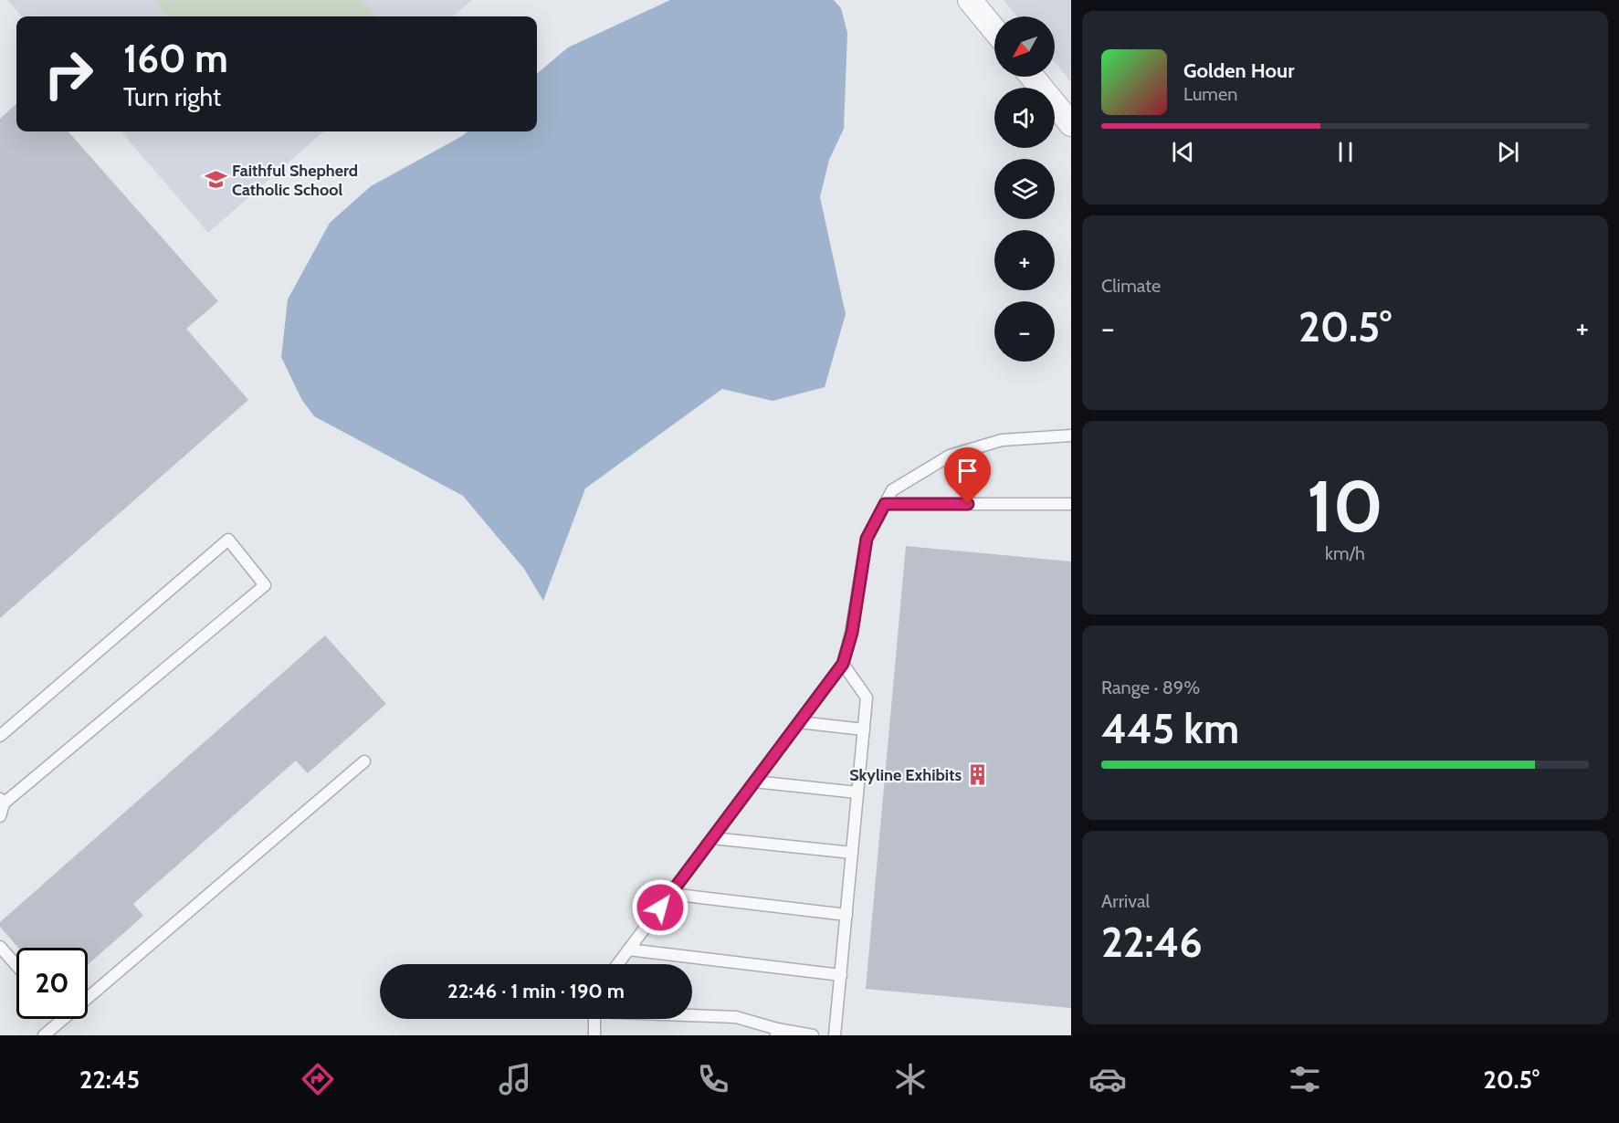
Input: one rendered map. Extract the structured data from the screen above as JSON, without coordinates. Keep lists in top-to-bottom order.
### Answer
{
  "places": {
    "school or university": ["Faithful Shepherd Catholic School"],
    "building": ["Skyline Exhibits"]
  },
  "north": "bottom left",
  "page": {
    "map_buttons": ["+", "−"],
    "turn": ["160 m", "Turn right"],
    "song": ["Golden Hour", "Lumen"],
    "tile": [
      "Climate",
      ["10", "km/h"],
      ["Range · 89%", "445 km"],
      ["Arrival", "22:46"]
    ],
    "heat": ["−", "20.5°", "+"],
    "limit": "20",
    "trip": "22:46 · 1 min · 190 m",
    "tabs": ["22:45", "20.5°"]
  }
}
